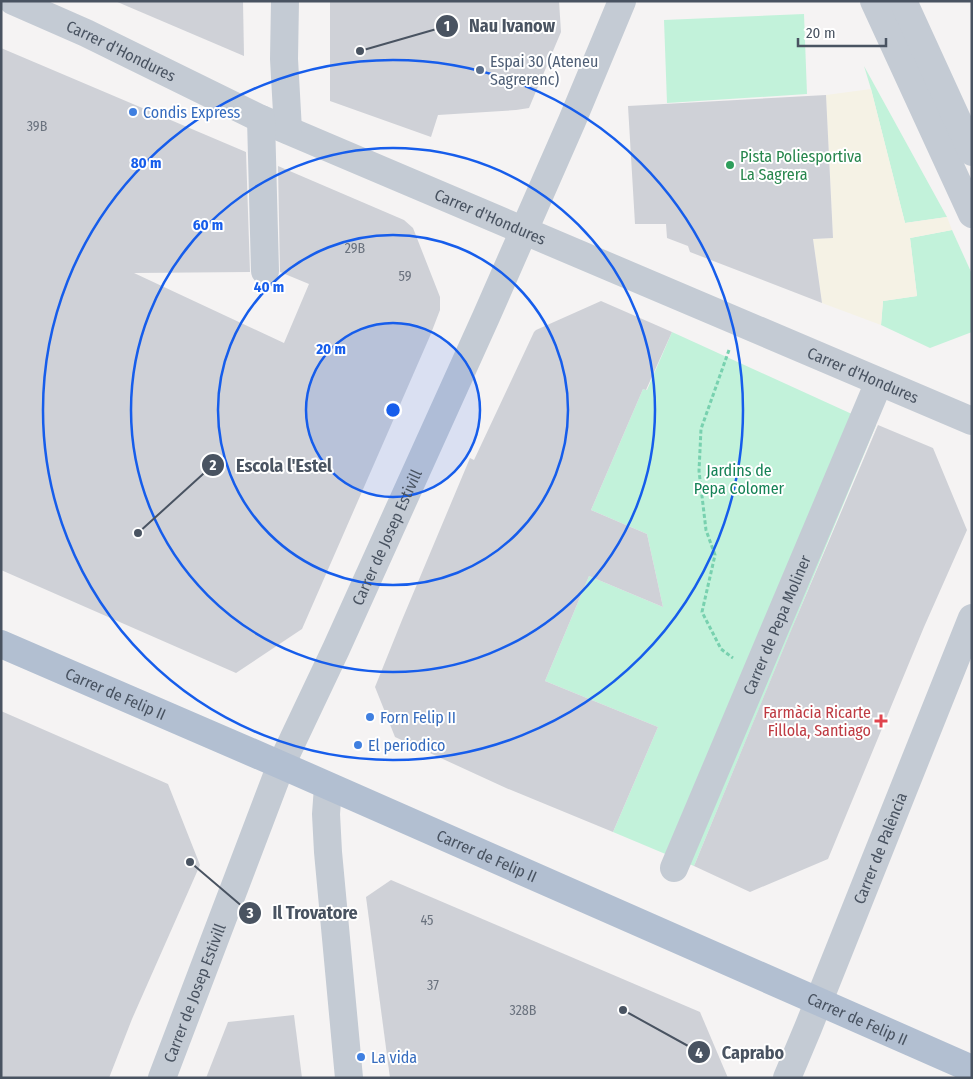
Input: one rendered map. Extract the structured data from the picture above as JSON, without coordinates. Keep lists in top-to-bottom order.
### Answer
{
  "streets": {
    "main road": ["Carrer de Felip II"],
    "street": [
      "Carrer d'Hondures",
      "Carrer de Josep Estivill",
      "Carrer de Pepa Moliner",
      "Carrer de Palència"
    ]
  },
  "crossings": [
    ["Carrer d'Hondures", "Carrer de Josep Estivill"],
    ["Carrer d'Hondures", "Carrer de Pepa Moliner"],
    ["Carrer de Josep Estivill", "Carrer de Felip II"],
    ["Carrer de Felip II", "Carrer de Palència"]
  ],
  "parks": ["Jardins de Pepa Colomer"],
  "places": {
    "other": [
      "Nau Ivanow",
      "Espai 30 (Ateneu Sagrerenc)",
      "Condis Express",
      "Pista Poliesportiva La Sagrera",
      "Escola l'Estel",
      "Forn Felip II",
      "El periodico",
      "Il Trovatore",
      "Caprabo",
      "La vida"
    ],
    "health": ["Farmàcia Ricarte Fillola, Santiago"]
  },
  "house_numbers": [
    "39B",
    "29B",
    "59",
    "45",
    "37",
    "328B"
  ],
  "scale_bar": "20 m",
  "rings": [
    "80 m",
    "60 m",
    "40 m",
    "20 m"
  ]
}
